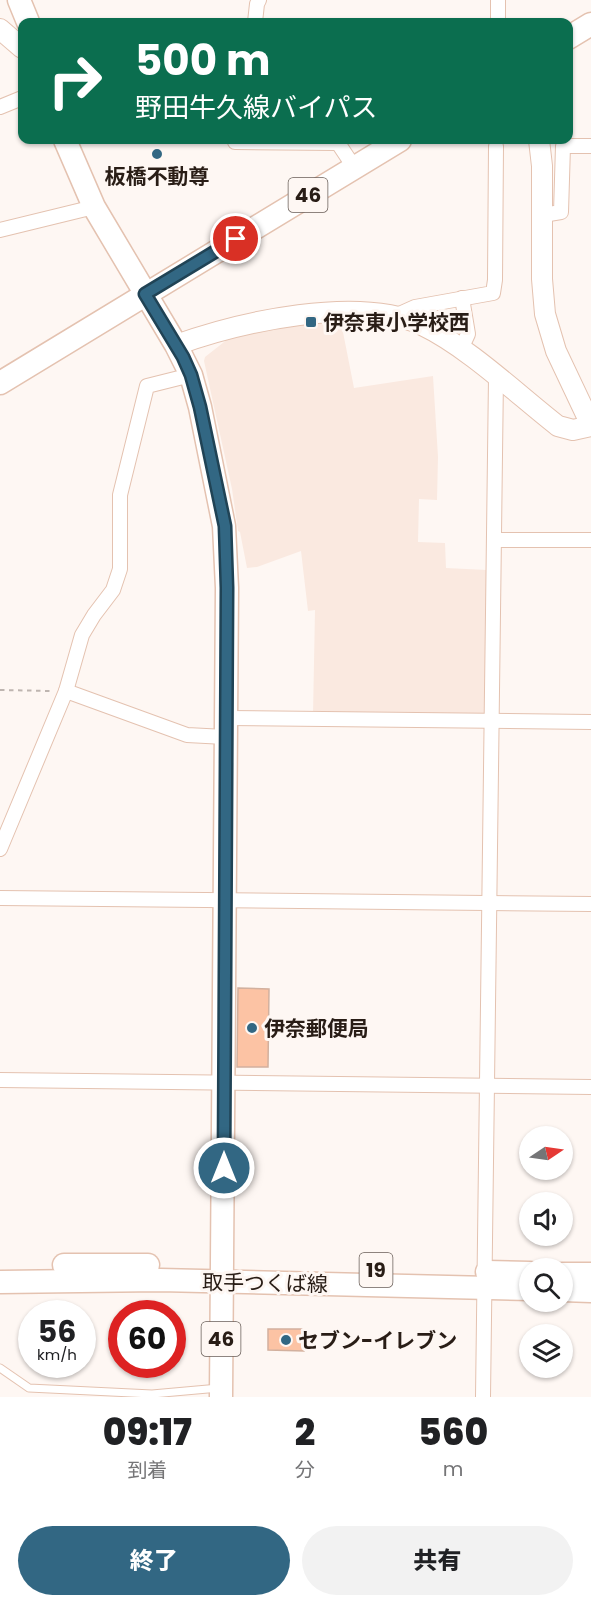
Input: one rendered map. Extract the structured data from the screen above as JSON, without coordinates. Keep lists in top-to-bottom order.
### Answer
{
  "streets": {
    "main road": ["46", "19", "取手つくば線"]
  },
  "crossings": [
    ["46", "取手つくば線"]
  ],
  "places": {
    "other": ["板橋不動尊", "伊奈郵便局", "セブン-イレブン"],
    "transit": ["伊奈東小学校西"]
  },
  "north": "right",
  "page": {
    "turn": ["500 m", "野田牛久線バイパス"],
    "speed": "56 km/h",
    "limit": "60",
    "eta": [
      "09:17",
      "到着",
      "2",
      "分",
      "560",
      "m"
    ],
    "buttons": ["終了", "共有"]
  }
}
